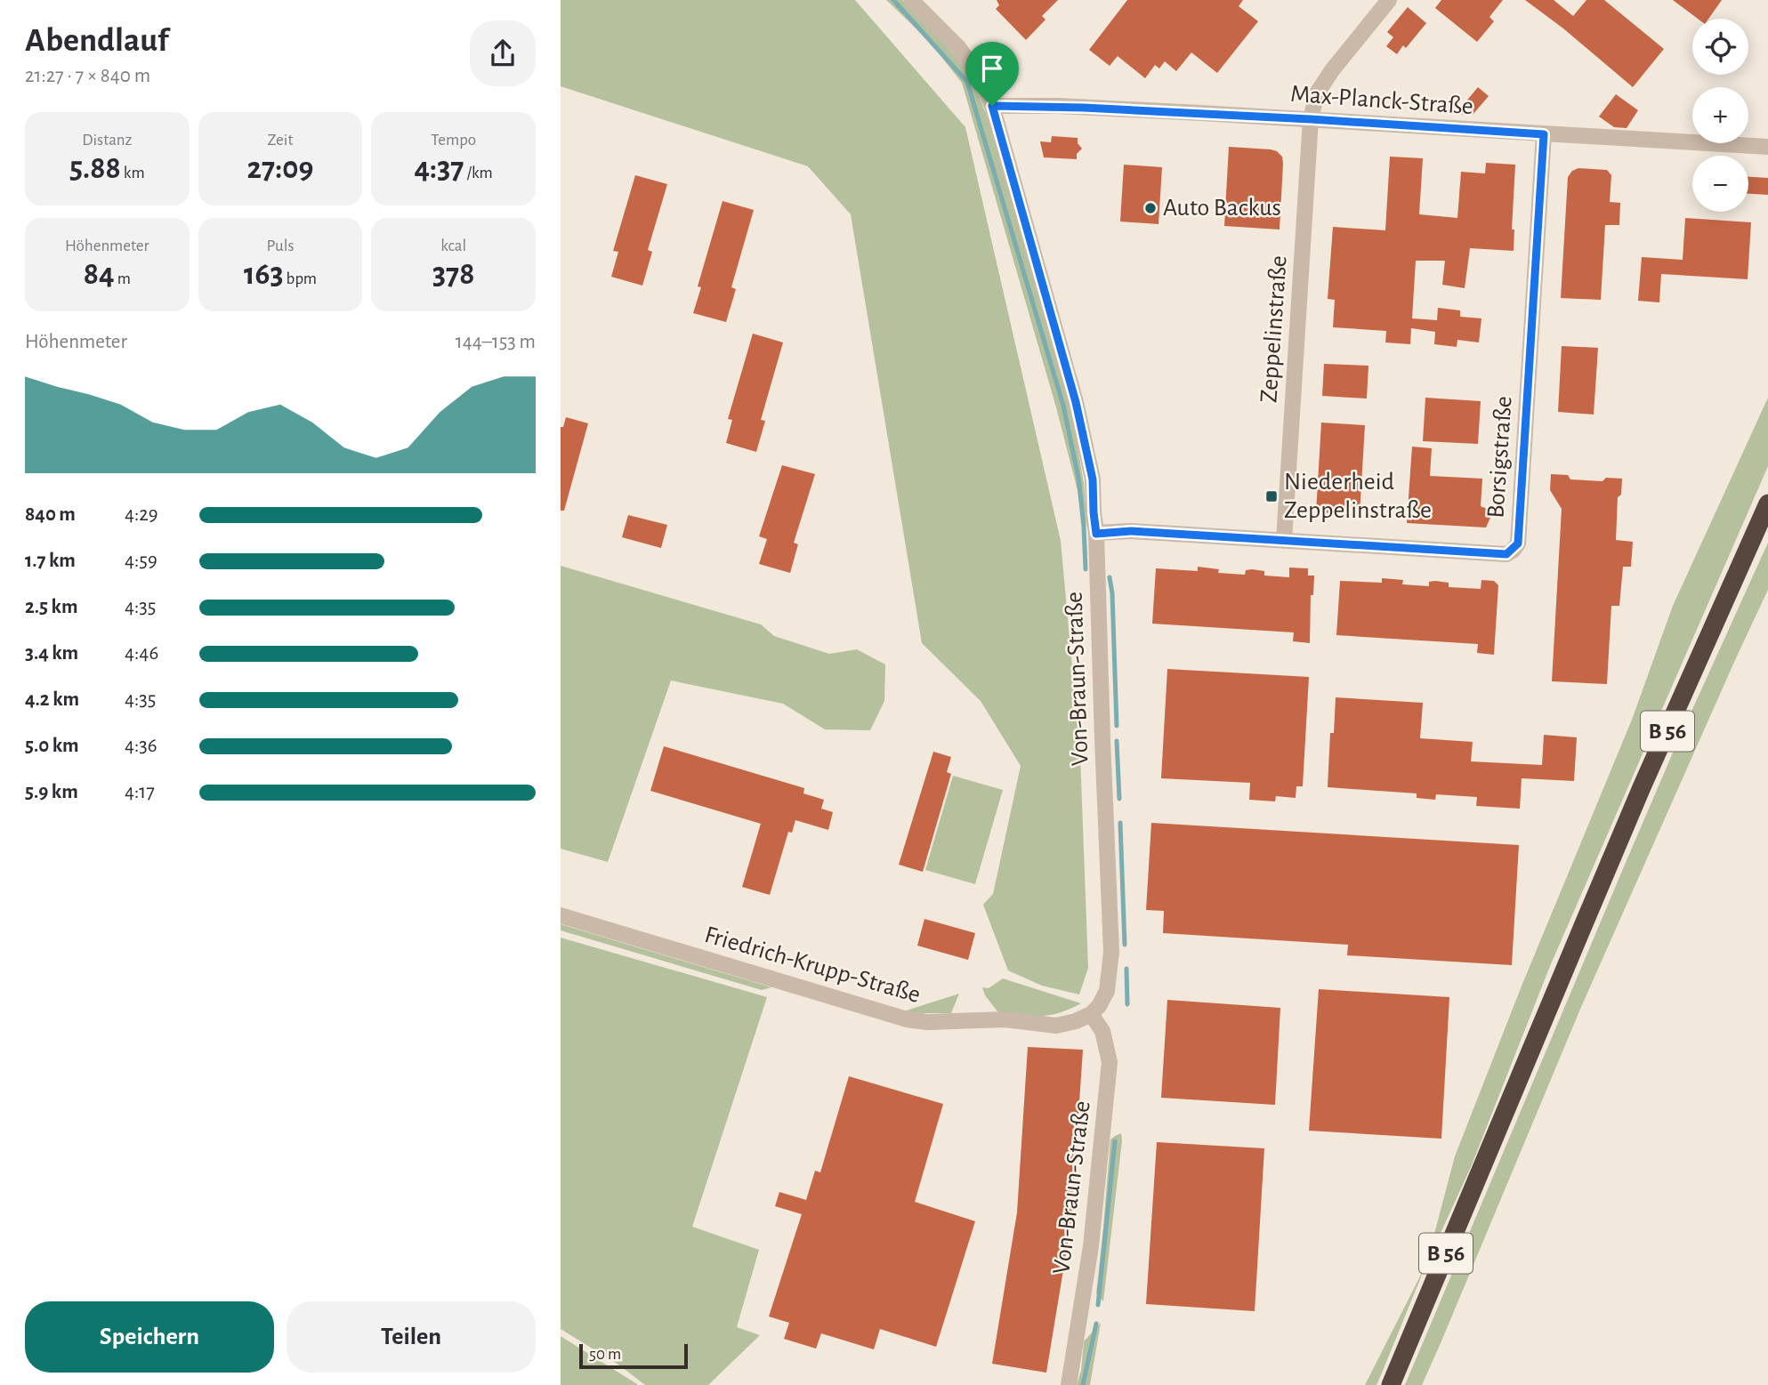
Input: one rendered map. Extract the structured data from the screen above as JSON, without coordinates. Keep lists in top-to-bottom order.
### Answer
{
  "streets": {
    "highway": ["B 56"],
    "street": [
      "Max-Planck-Straße",
      "Zeppelinstraße",
      "Borsigstraße",
      "Von-Braun-Straße",
      "Friedrich-Krupp-Straße"
    ]
  },
  "crossings": [
    ["Max-Planck-Straße", "Zeppelinstraße"],
    ["Max-Planck-Straße", "Borsigstraße"],
    ["Max-Planck-Straße", "Von-Braun-Straße"],
    ["Zeppelinstraße", "Borsigstraße"],
    ["Borsigstraße", "Von-Braun-Straße"],
    ["Von-Braun-Straße", "Friedrich-Krupp-Straße"]
  ],
  "places": {
    "other": ["Auto Backus"],
    "transit": ["Niederheid Zeppelinstraße"]
  },
  "scale_bar": "50 m",
  "page": {
    "heading": ["Abendlauf", "21:27 · 7 × 840 m"],
    "map_buttons": ["+", "−"],
    "stats": [
      ["Distanz", "5.88 km"],
      ["Zeit", "27:09"],
      ["Tempo", "4:37 /km"],
      ["Höhenmeter", "84 m"],
      ["Puls", "163 bpm"],
      ["kcal", "378"]
    ],
    "chart": ["Höhenmeter", "144–153 m"],
    "list": [
      {
        "name": "840 m",
        "note": "4:29"
      },
      {
        "name": "1.7 km",
        "note": "4:59"
      },
      {
        "name": "2.5 km",
        "note": "4:35"
      },
      {
        "name": "3.4 km",
        "note": "4:46"
      },
      {
        "name": "4.2 km",
        "note": "4:35"
      },
      {
        "name": "5.0 km",
        "note": "4:36"
      },
      {
        "name": "5.9 km",
        "note": "4:17"
      }
    ],
    "buttons": ["Speichern", "Teilen"],
    "scale": "50 m"
  }
}
